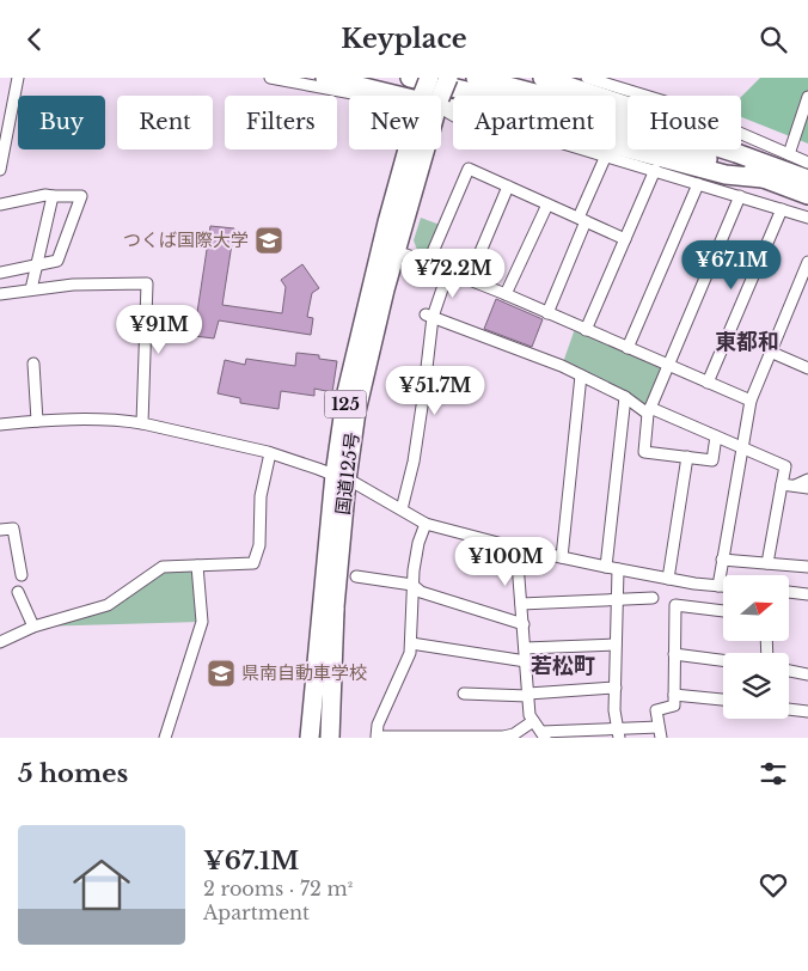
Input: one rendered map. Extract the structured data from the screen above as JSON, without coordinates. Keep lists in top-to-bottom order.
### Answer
{
  "streets": {
    "highway": ["125", "国道125号"]
  },
  "crossings": [
    ["125", "国道125号"]
  ],
  "districts": ["東都和", "若松町"],
  "places": {
    "school or university": ["つくば国際大学", "県南自動車学校"]
  },
  "north": "right",
  "page": {
    "header": "Keyplace",
    "chip": [
      "Buy",
      "Rent",
      "Filters",
      "New",
      "Apartment",
      "House"
    ],
    "price": [
      "¥67.1M",
      "¥72.2M",
      "¥91M",
      "¥51.7M",
      "¥100M"
    ],
    "heading": "5 homes",
    "list": [
      {
        "name": "¥67.1M",
        "note": "2 rooms · 72 m² · Apartment"
      }
    ]
  }
}
